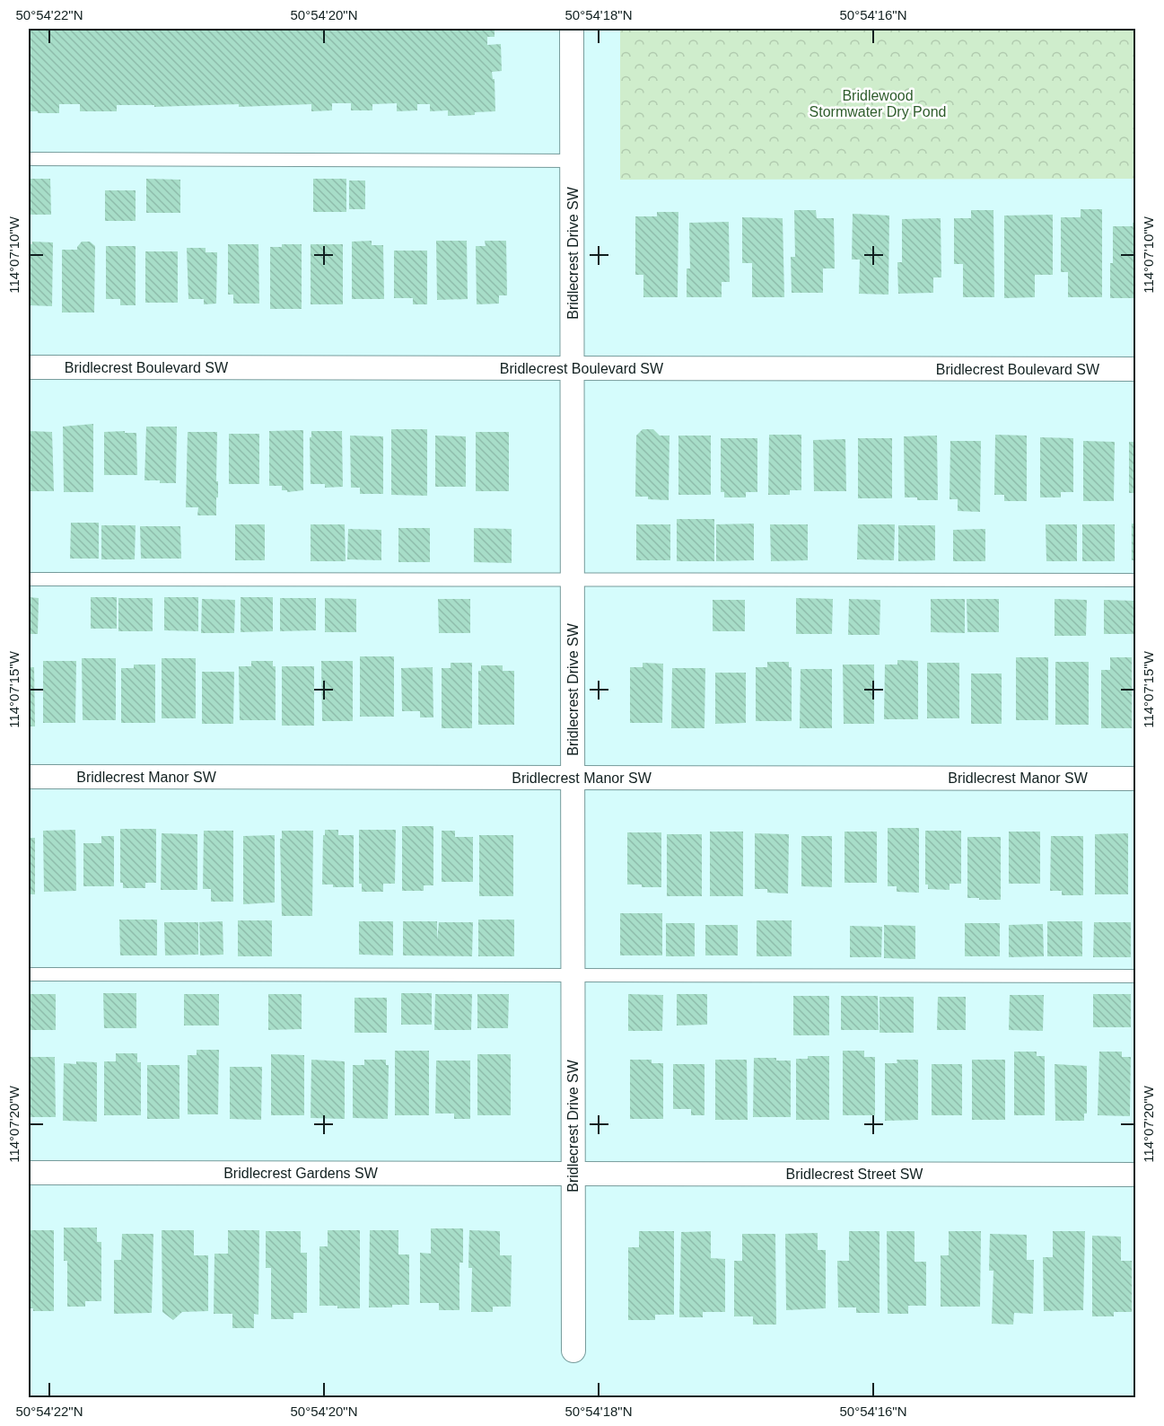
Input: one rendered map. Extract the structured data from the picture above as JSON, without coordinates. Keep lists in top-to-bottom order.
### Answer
{
  "streets": {
    "street": [
      "Bridlecrest Drive SW",
      "Bridlecrest Boulevard SW",
      "Bridlecrest Manor SW",
      "Bridlecrest Gardens SW",
      "Bridlecrest Street SW"
    ]
  },
  "crossings": [
    ["Bridlecrest Drive SW", "Bridlecrest Boulevard SW"],
    ["Bridlecrest Drive SW", "Bridlecrest Manor SW"],
    ["Bridlecrest Drive SW", "Bridlecrest Gardens SW"],
    ["Bridlecrest Drive SW", "Bridlecrest Street SW"],
    ["Bridlecrest Gardens SW", "Bridlecrest Street SW"]
  ],
  "parks": ["Bridlewood Stormwater Dry Pond"],
  "coordinates": [
    "50°54'22\"N",
    "50°54'20\"N",
    "50°54'18\"N",
    "50°54'16\"N",
    "114°07'10\"W",
    "114°07'15\"W",
    "114°07'20\"W"
  ]
}
